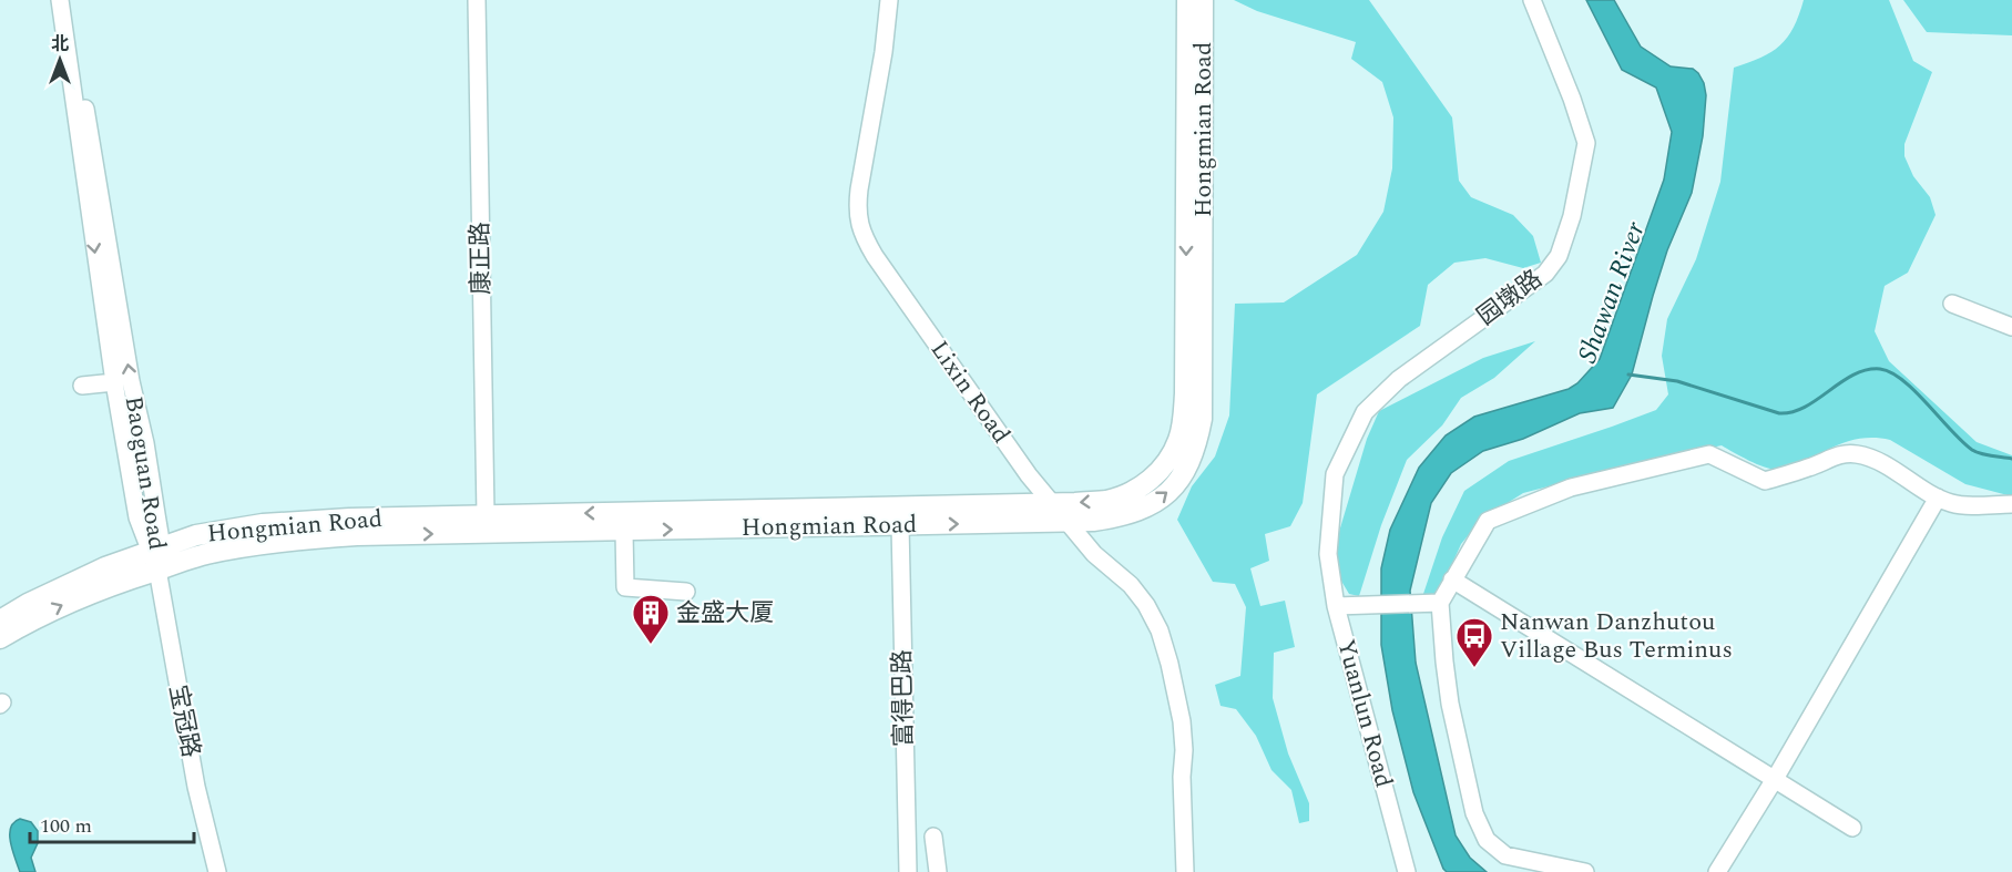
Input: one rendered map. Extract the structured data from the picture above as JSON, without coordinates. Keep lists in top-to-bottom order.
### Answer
{
  "streets": {
    "main road": ["Hongmian Road"],
    "street": [
      "康正路",
      "Lixin Road",
      "Baoguan Road",
      "富得巴路",
      "Yuanlun Road",
      "宝冠路"
    ]
  },
  "crossings": [
    ["Hongmian Road", "康正路"],
    ["Hongmian Road", "Lixin Road"],
    ["Hongmian Road", "Baoguan Road"],
    ["Hongmian Road", "富得巴路"],
    ["Hongmian Road", "宝冠路"],
    ["Baoguan Road", "宝冠路"]
  ],
  "water": ["Shawan River"],
  "places": {
    "building": ["金盛大厦"],
    "bus stop": ["Nanwan Danzhutou Village Bus Terminus"]
  },
  "scale_bar": "100 m",
  "north": "top"
}
